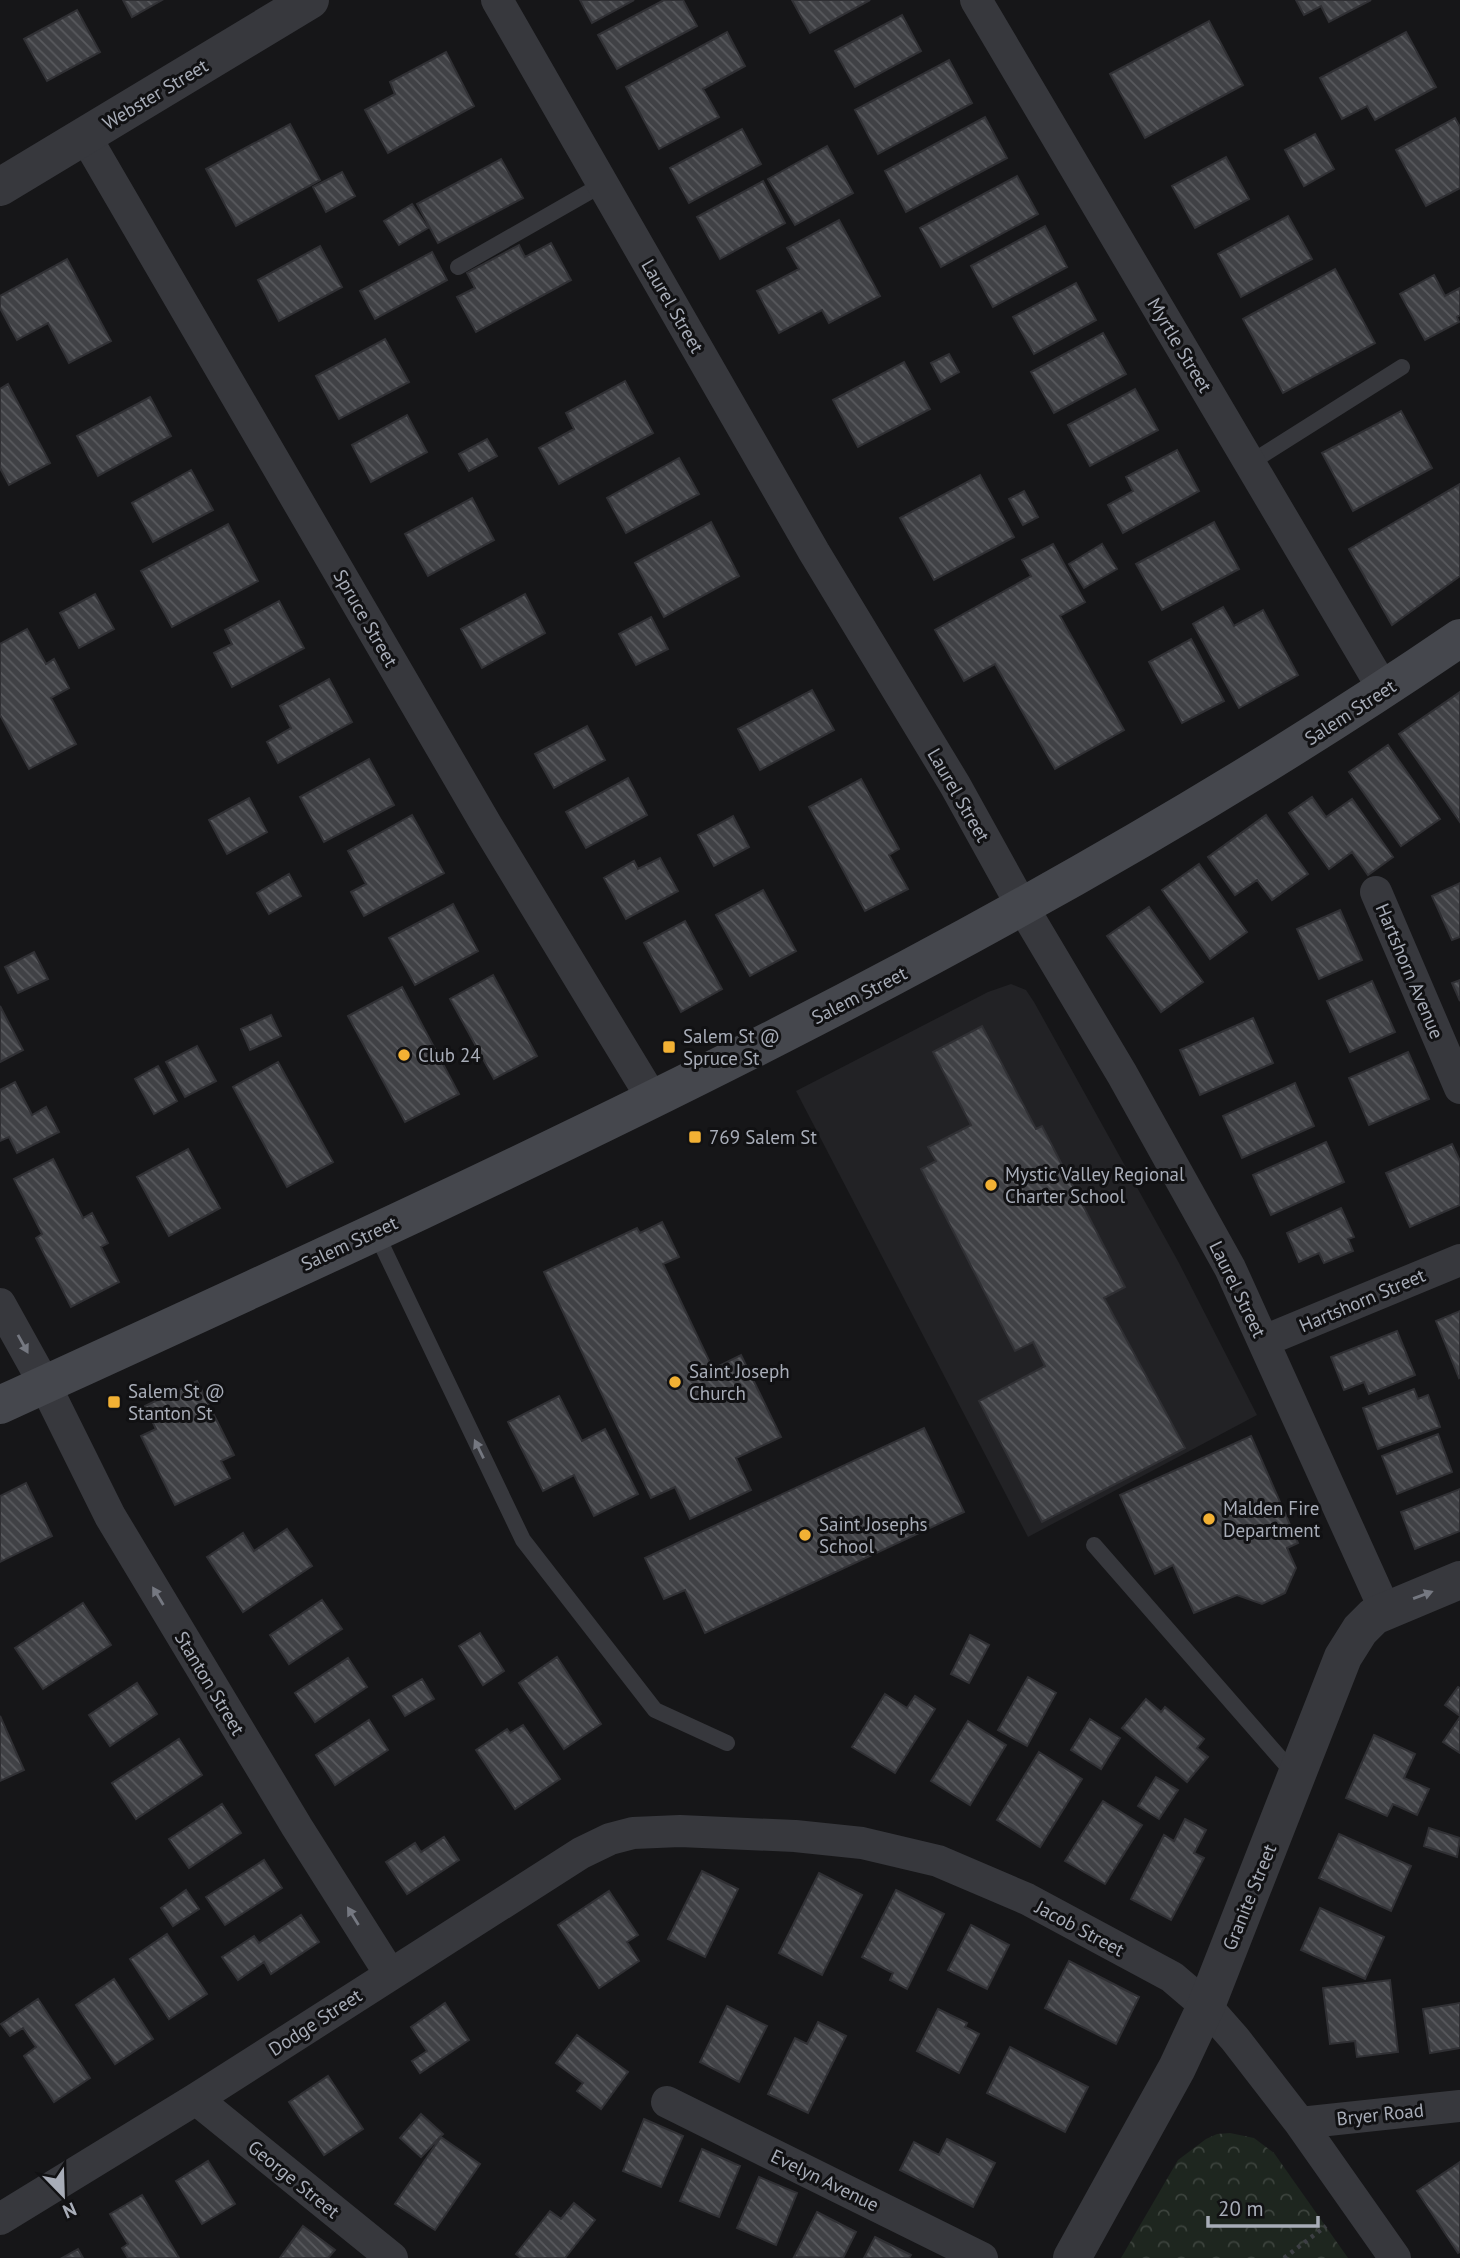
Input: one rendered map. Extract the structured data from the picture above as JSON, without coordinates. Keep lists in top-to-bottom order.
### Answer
{
  "streets": {
    "main road": ["Salem Street"],
    "street": [
      "Webster Street",
      "Laurel Street",
      "Myrtle Street",
      "Spruce Street",
      "Hartshorn Avenue",
      "Hartshorn Street",
      "Stanton Street",
      "Granite Street",
      "Jacob Street",
      "Dodge Street",
      "Bryer Road",
      "George Street",
      "Evelyn Avenue"
    ]
  },
  "crossings": [
    ["Webster Street", "Spruce Street"],
    ["Laurel Street", "Salem Street"],
    ["Laurel Street", "Hartshorn Street"],
    ["Laurel Street", "Granite Street"],
    ["Myrtle Street", "Salem Street"],
    ["Spruce Street", "Salem Street"],
    ["Salem Street", "Stanton Street"],
    ["Stanton Street", "Dodge Street"],
    ["Granite Street", "Jacob Street"],
    ["Jacob Street", "Dodge Street"],
    ["Jacob Street", "Bryer Road"],
    ["Dodge Street", "George Street"]
  ],
  "places": {
    "transit": ["Salem St @ Spruce St", "769 Salem St", "Salem St @ Stanton St"],
    "other": [
      "Club 24",
      "Mystic Valley Regional Charter School",
      "Saint Joseph Church",
      "Malden Fire Department",
      "Saint Josephs School"
    ]
  },
  "scale_bar": "20 m",
  "north": "bottom right"
}
